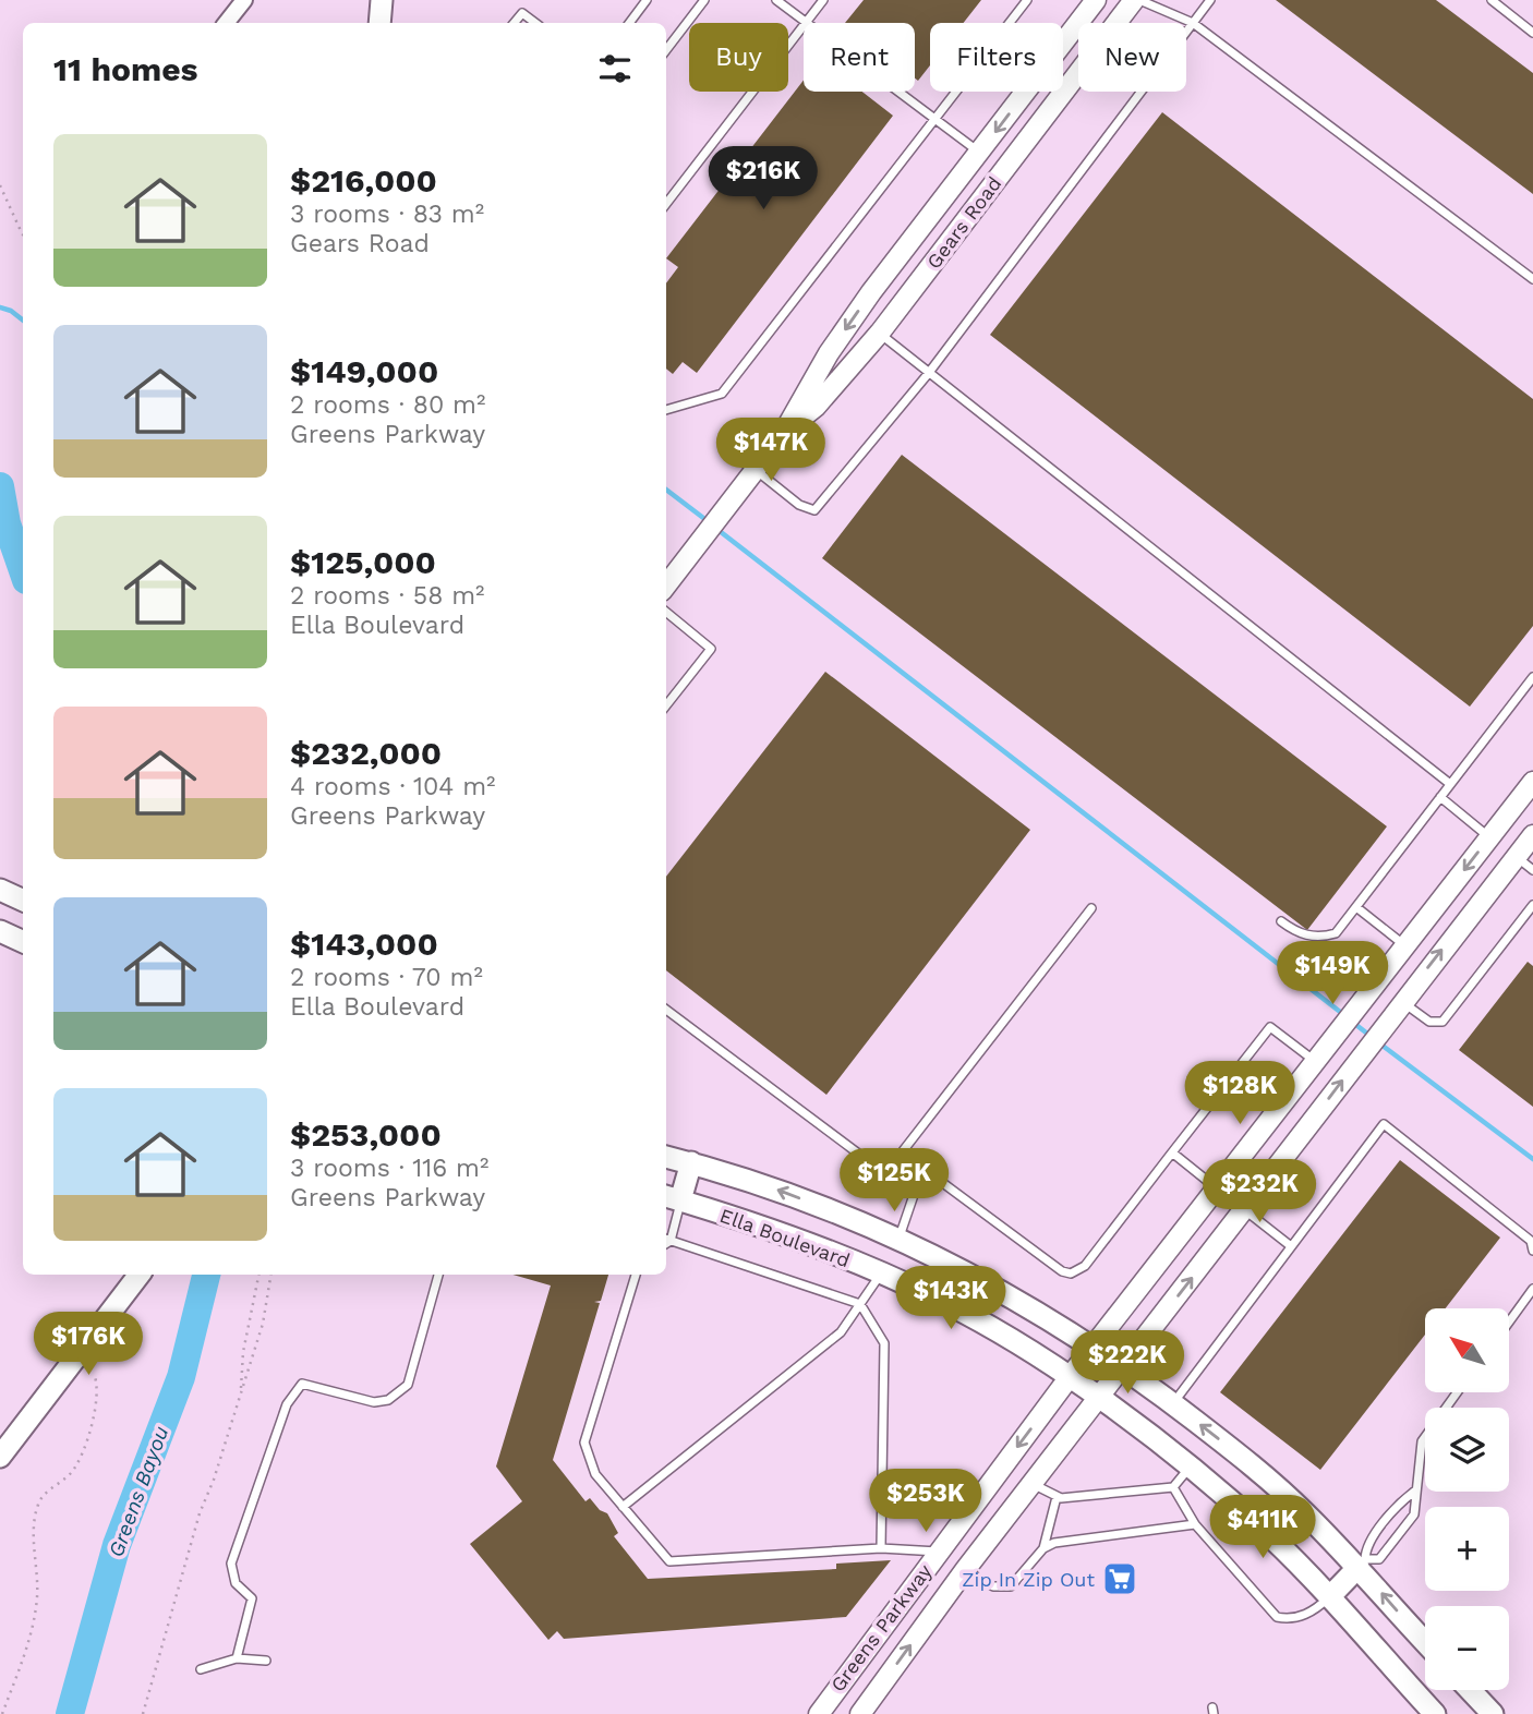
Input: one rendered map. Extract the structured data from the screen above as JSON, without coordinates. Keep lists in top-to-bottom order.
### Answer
{
  "streets": {
    "main road": ["Ella Boulevard"],
    "street": ["Gears Road", "Greens Parkway"]
  },
  "crossings": [
    ["Ella Boulevard", "Greens Parkway"]
  ],
  "water": ["Greens Bayou"],
  "places": {
    "supermarket": ["Zip In Zip Out"]
  },
  "north": "top left",
  "page": {
    "chip": [
      "Buy",
      "Rent",
      "Filters",
      "New"
    ],
    "heading": "11 homes",
    "list": [
      {
        "name": "$216,000",
        "note": "3 rooms · 83 m² · Gears Road"
      },
      {
        "name": "$149,000",
        "note": "2 rooms · 80 m² · Greens Parkway"
      },
      {
        "name": "$125,000",
        "note": "2 rooms · 58 m² · Ella Boulevard"
      },
      {
        "name": "$232,000",
        "note": "4 rooms · 104 m² · Greens Parkway"
      },
      {
        "name": "$143,000",
        "note": "2 rooms · 70 m² · Ella Boulevard"
      },
      {
        "name": "$253,000",
        "note": "3 rooms · 116 m² · Greens Parkway"
      }
    ],
    "price": [
      "$216K",
      "$147K",
      "$149K",
      "$128K",
      "$125K",
      "$232K",
      "$143K",
      "$176K",
      "$222K",
      "$253K",
      "$411K"
    ],
    "map_buttons": ["+", "−"]
  }
}
